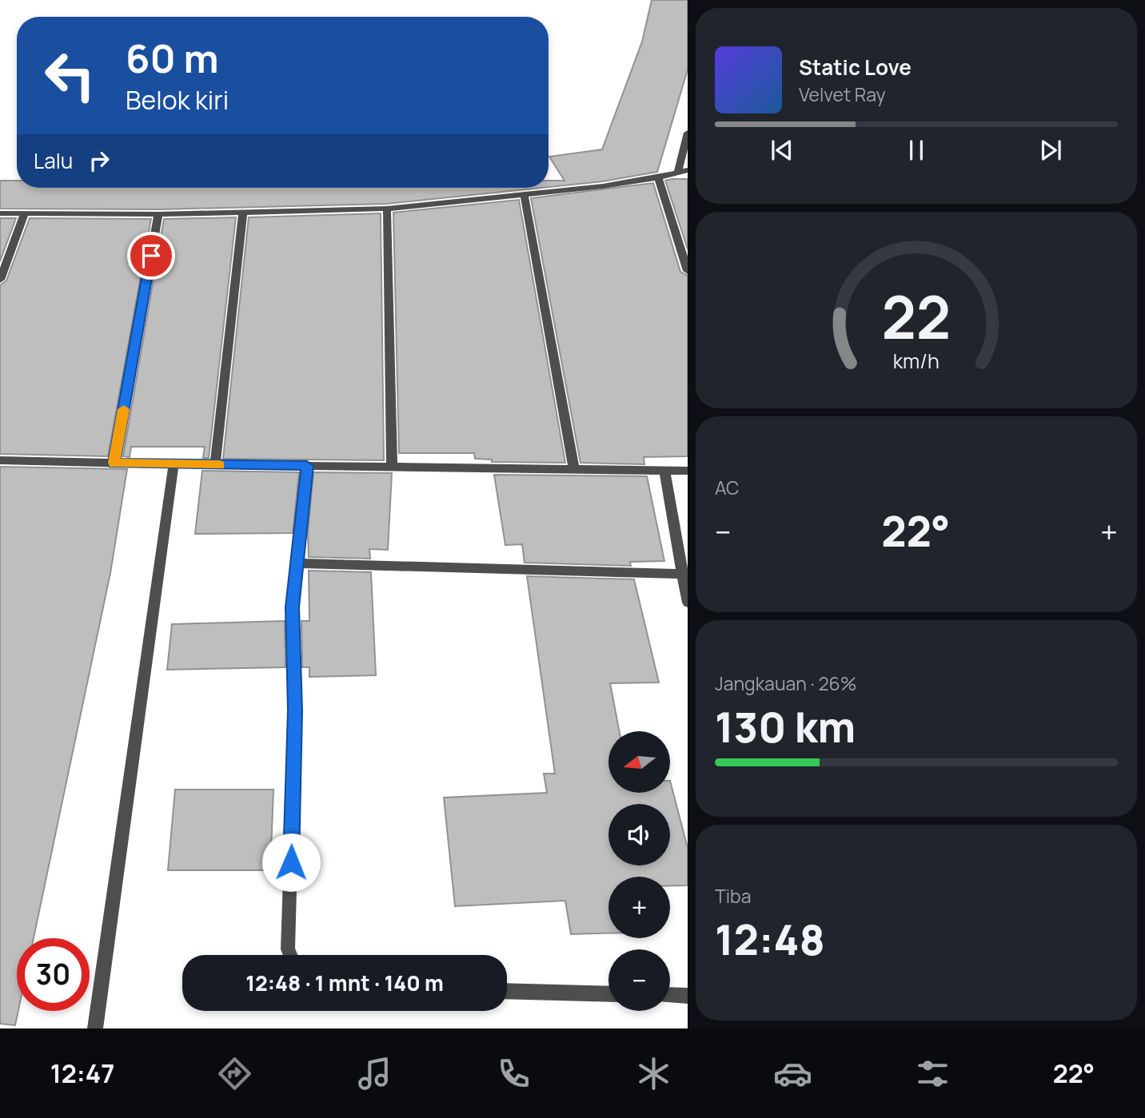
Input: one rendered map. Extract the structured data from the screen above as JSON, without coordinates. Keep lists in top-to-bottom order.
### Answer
{
  "north": "left",
  "page": {
    "turn": ["60 m", "Belok kiri"],
    "song": ["Static Love", "Velvet Ray"],
    "then": "Lalu",
    "tile": [
      "AC",
      ["Jangkauan · 26%", "130 km"],
      ["Tiba", "12:48"]
    ],
    "heat": ["−", "22°", "+"],
    "map_buttons": ["+", "−"],
    "limit": "30",
    "trip": "12:48 · 1 mnt · 140 m",
    "tabs": ["12:47", "22°"],
    "gauge": ["22", "km/h"]
  }
}
